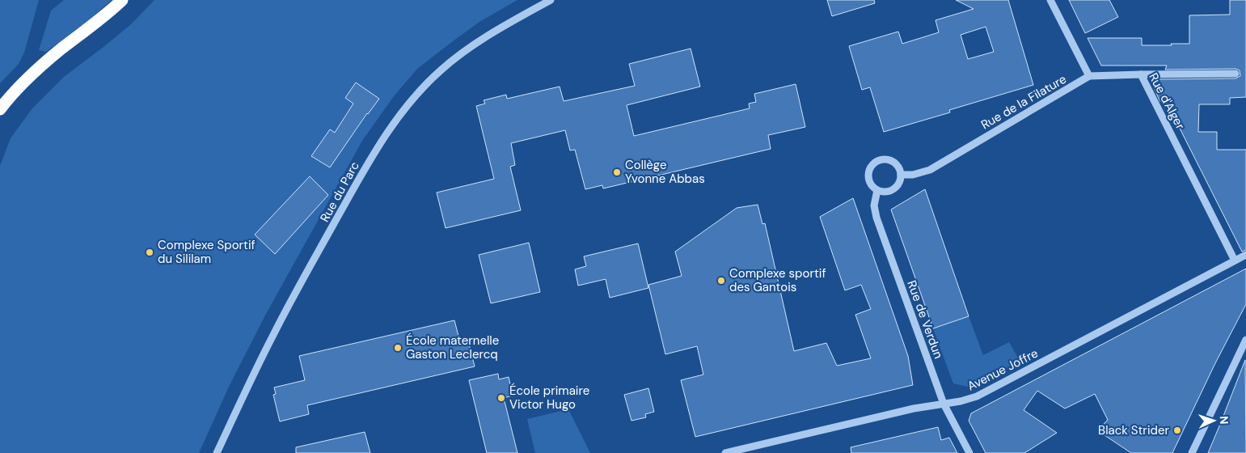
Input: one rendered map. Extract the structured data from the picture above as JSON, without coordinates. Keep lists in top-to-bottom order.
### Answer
{
  "streets": {
    "street": [
      "Rue d'Alger",
      "Rue de la Filature",
      "Rue du Parc",
      "Rue de Verdun",
      "Avenue Joffre"
    ]
  },
  "crossings": [
    ["Rue d'Alger", "Rue de la Filature"],
    ["Rue d'Alger", "Avenue Joffre"],
    ["Rue de la Filature", "Rue de Verdun"],
    ["Rue de Verdun", "Avenue Joffre"]
  ],
  "places": [
    "Collège Yvonne Abbas",
    "Complexe Sportif du Sililam",
    "Complexe sportif des Gantois",
    "École maternelle Gaston Leclercq",
    "École primaire Victor Hugo",
    "Black Strider"
  ],
  "north": "right"
}
